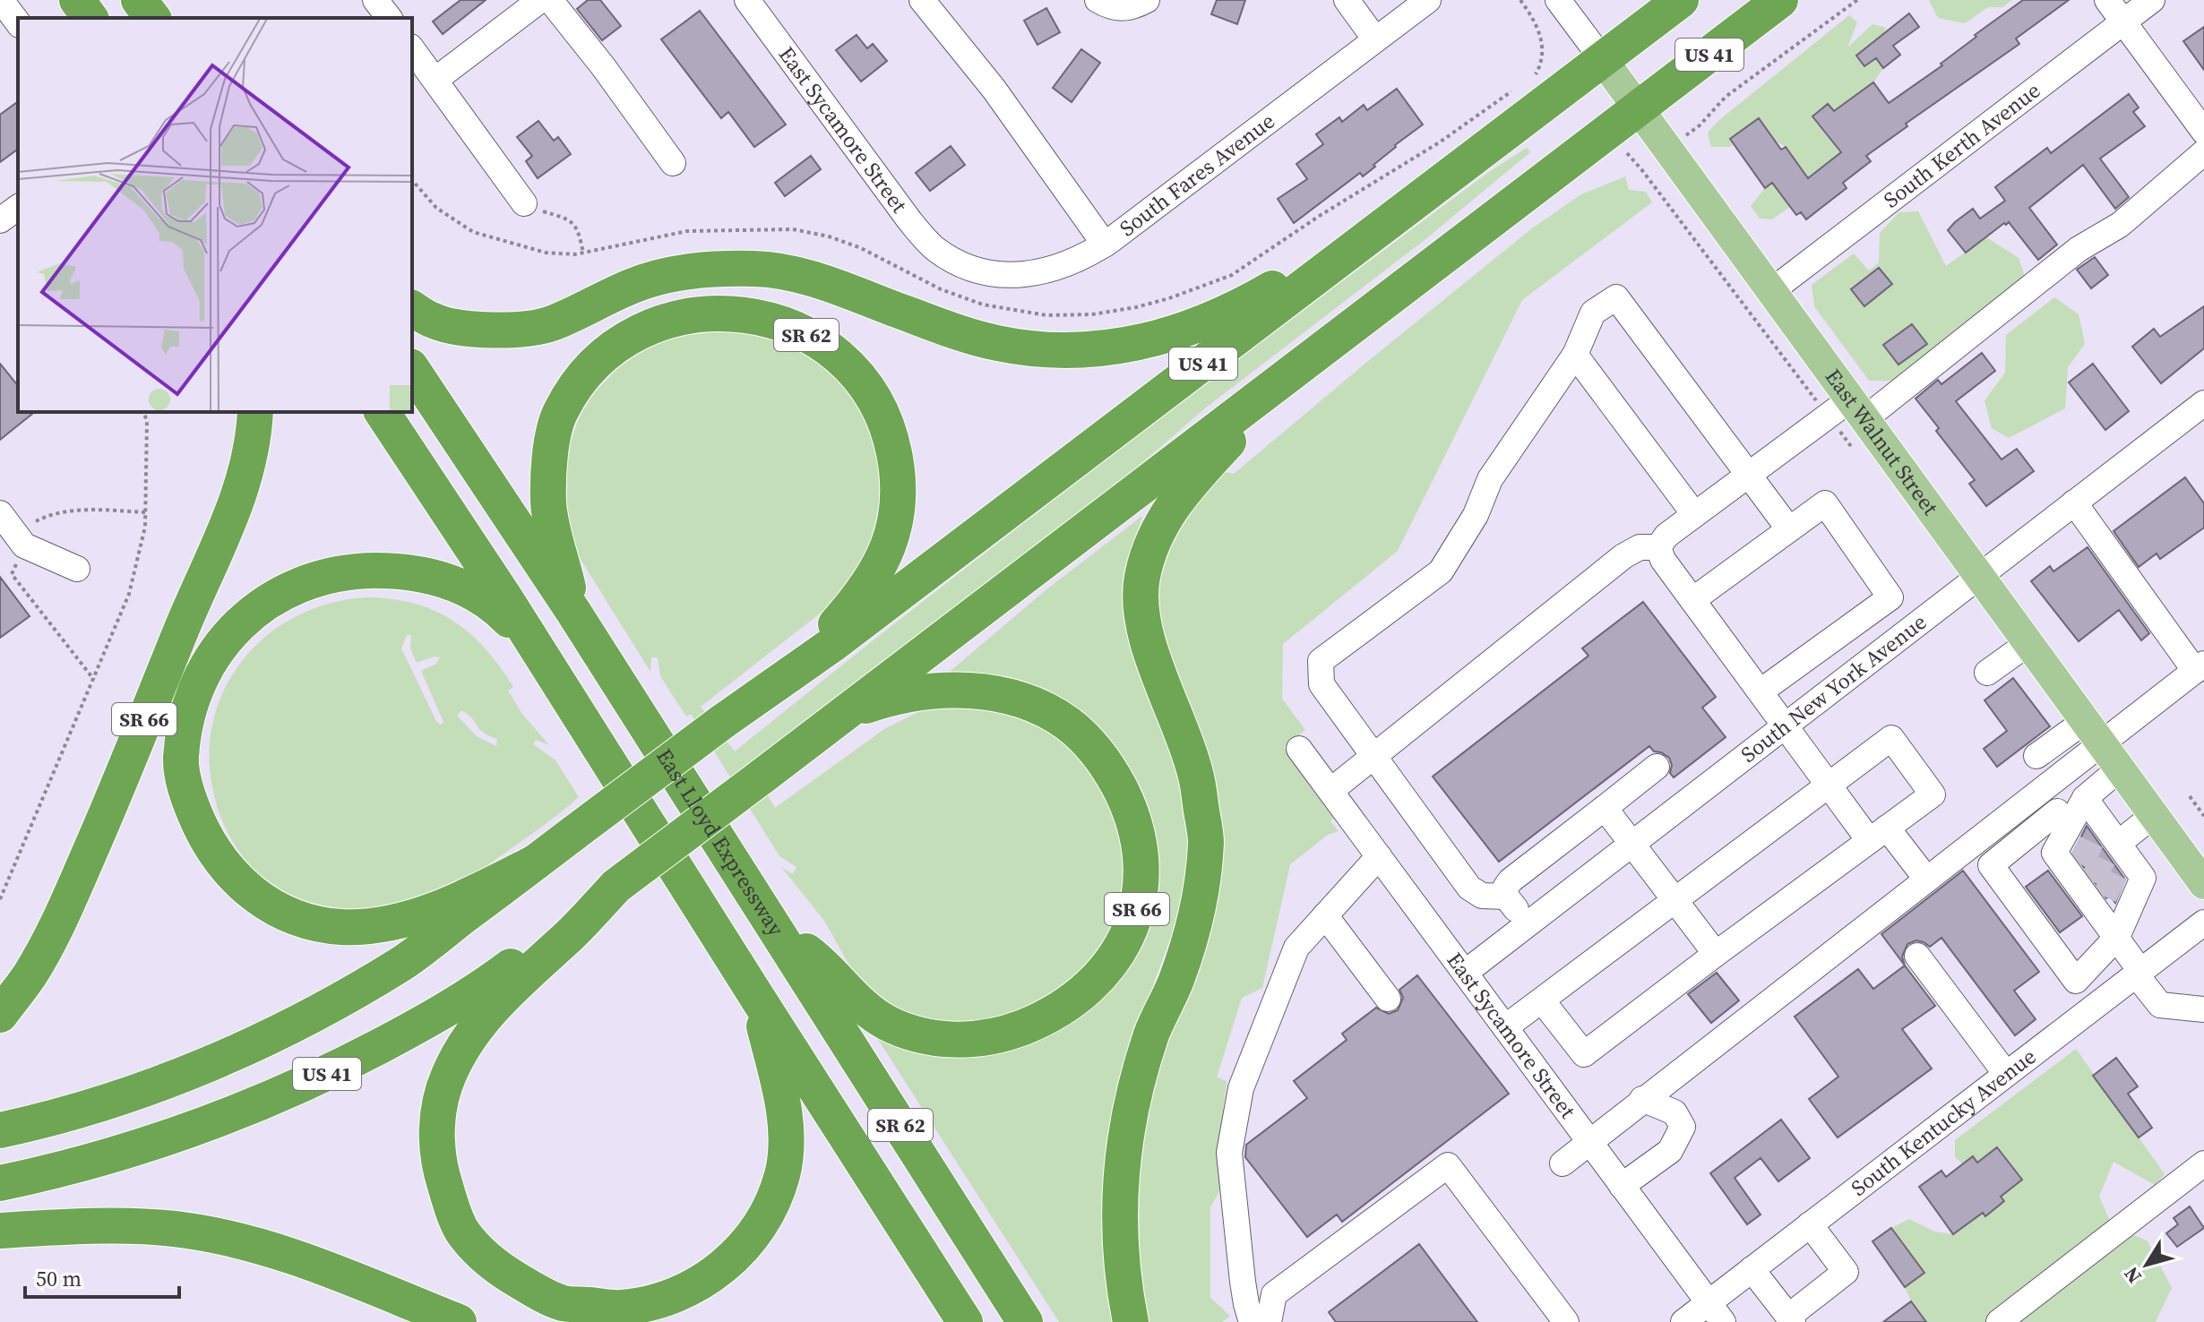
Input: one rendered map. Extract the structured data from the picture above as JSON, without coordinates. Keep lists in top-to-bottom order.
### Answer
{
  "streets": {
    "highway": [
      "US 41",
      "SR 62",
      "SR 66",
      "East Lloyd Expressway"
    ],
    "main road": ["East Walnut Street"],
    "street": [
      "East Sycamore Street",
      "South Kerth Avenue",
      "South Fares Avenue",
      "South New York Avenue",
      "South Kentucky Avenue"
    ]
  },
  "crossings": [
    ["US 41", "SR 62"],
    ["US 41", "East Walnut Street"],
    ["US 41", "SR 66"],
    ["East Sycamore Street", "South Fares Avenue"],
    ["East Sycamore Street", "South New York Avenue"],
    ["East Sycamore Street", "South Kentucky Avenue"],
    ["South Kerth Avenue", "East Walnut Street"],
    ["SR 62", "East Lloyd Expressway"],
    ["East Walnut Street", "South New York Avenue"],
    ["SR 66", "East Lloyd Expressway"]
  ],
  "scale_bar": "50 m",
  "north": "bottom left"
}
